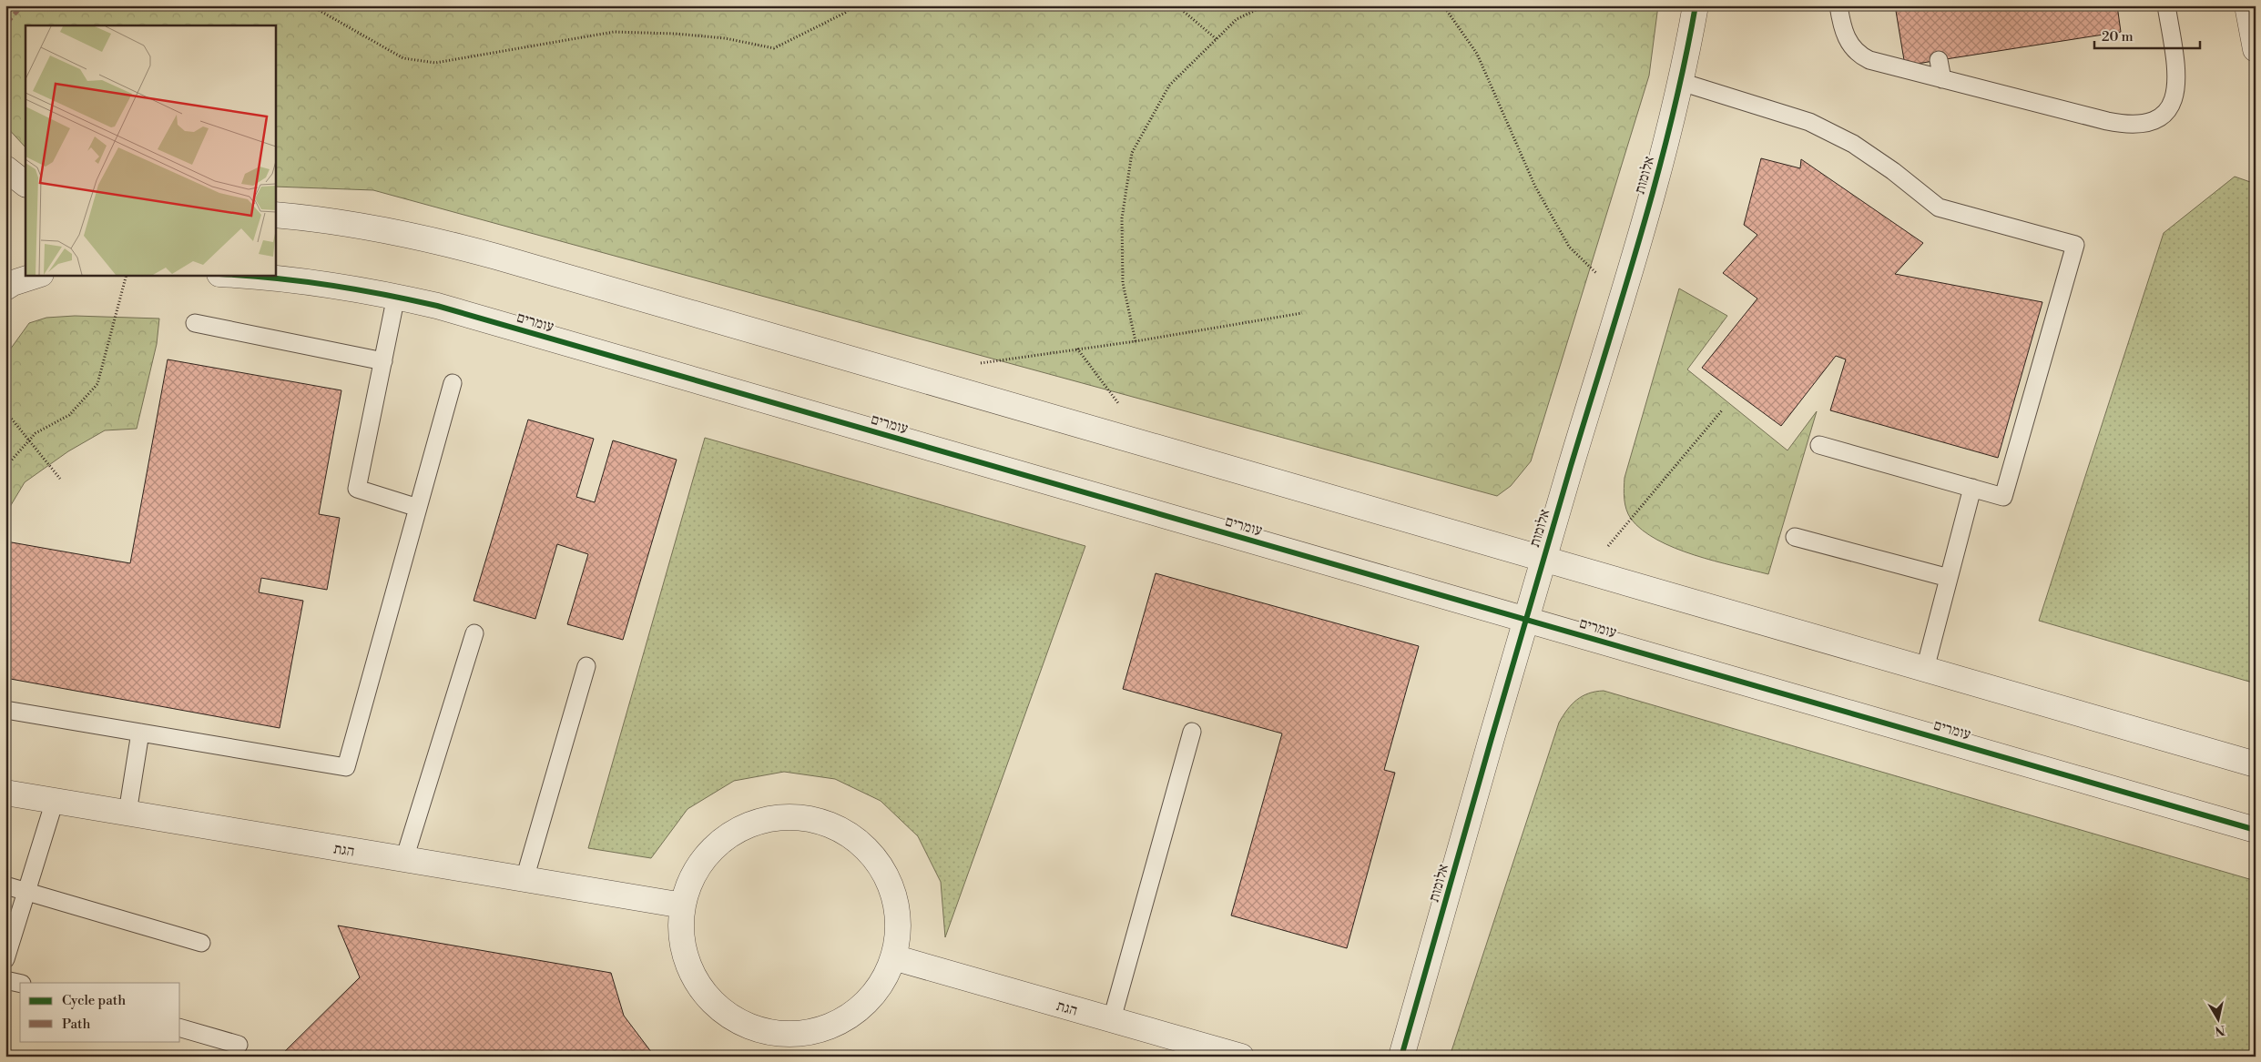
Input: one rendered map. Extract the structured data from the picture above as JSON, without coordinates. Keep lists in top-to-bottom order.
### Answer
{
  "streets": {
    "street": ["אלומות", "עומרים", "הגת"]
  },
  "crossings": [
    ["אלומות", "עומרים"]
  ],
  "legend": ["Cycle path", "Path"],
  "scale_bar": "20 m",
  "north": "bottom"
}
